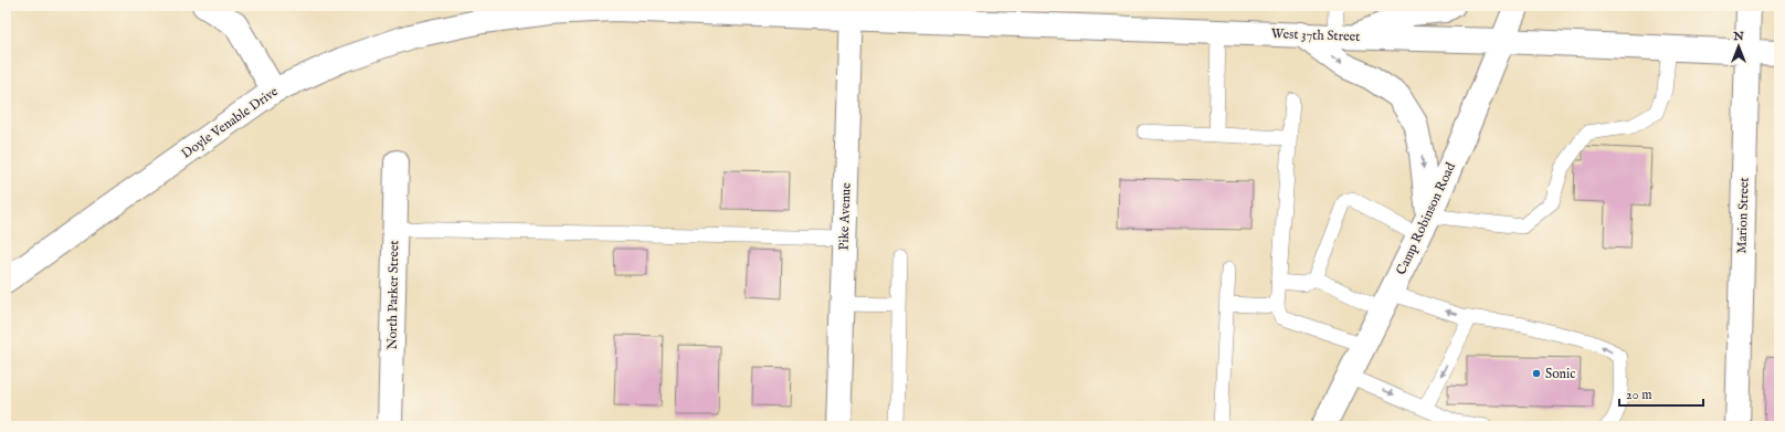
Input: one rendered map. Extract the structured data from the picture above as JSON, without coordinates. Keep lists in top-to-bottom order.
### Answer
{
  "streets": {
    "main road": [
      "West 37th Street",
      "Doyle Venable Drive",
      "Marion Street",
      "Pike Avenue",
      "Camp Robinson Road",
      "North Parker Street"
    ]
  },
  "crossings": [
    ["West 37th Street", "Doyle Venable Drive"],
    ["West 37th Street", "Marion Street"],
    ["West 37th Street", "Pike Avenue"],
    ["West 37th Street", "Camp Robinson Road"],
    ["Doyle Venable Drive", "Pike Avenue"]
  ],
  "places": ["Sonic"],
  "scale_bar": "20 m",
  "north": "top"
}
